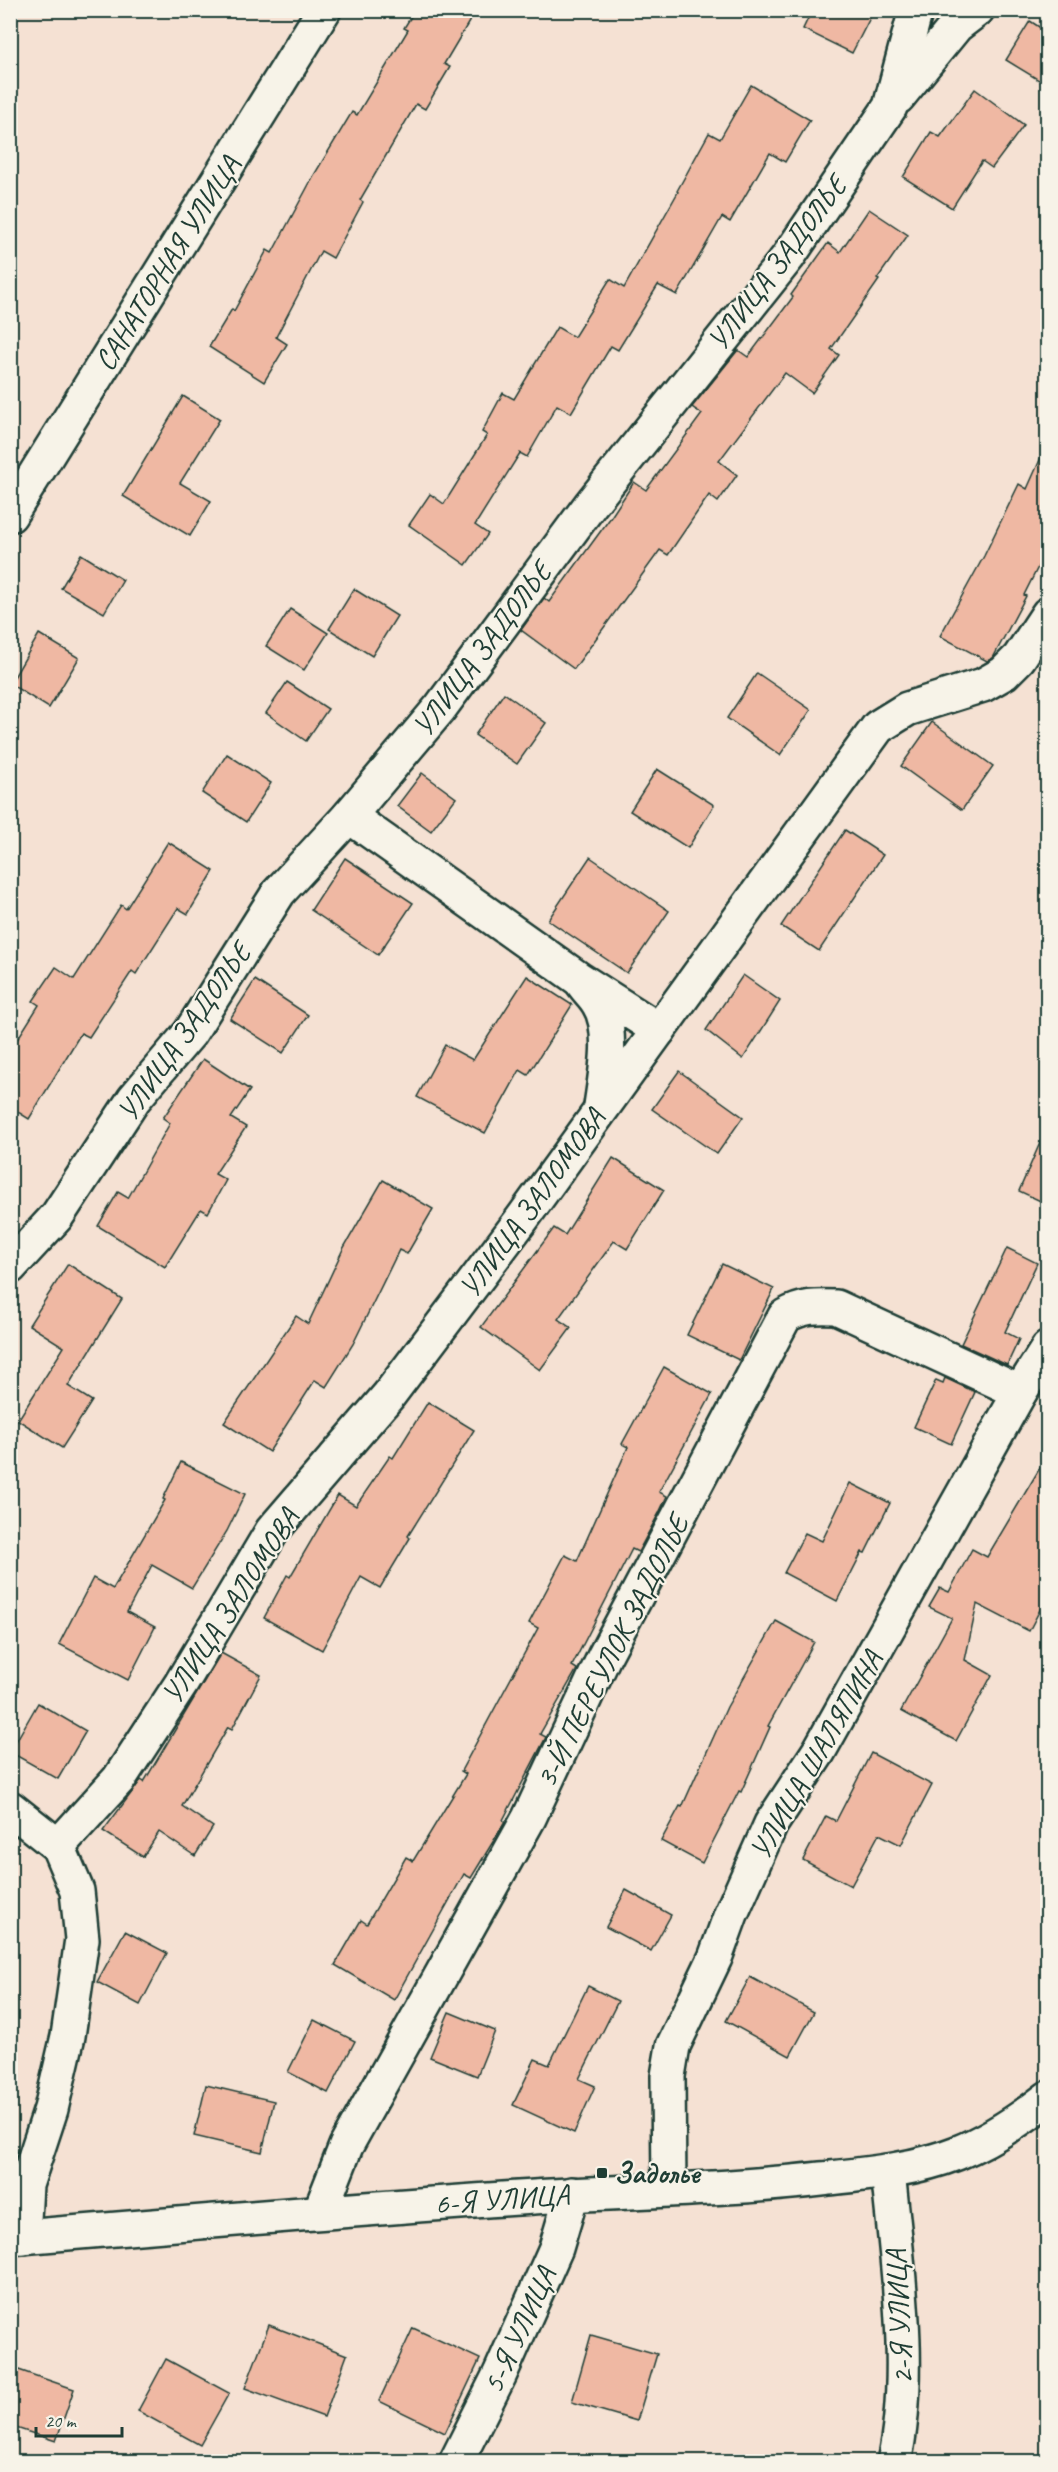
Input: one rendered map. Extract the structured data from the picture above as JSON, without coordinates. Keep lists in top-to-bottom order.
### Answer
{
  "streets": {
    "street": [
      "САНАТОРНАЯ УЛИЦА",
      "УЛИЦА ЗАДОЛЬЕ",
      "УЛИЦА ЗАЛОМОВА",
      "3-Й ПЕРЕУЛОК ЗАДОЛЬЕ",
      "УЛИЦА ШАЛЯПИНА",
      "6-Я УЛИЦА",
      "2-Я УЛИЦА",
      "5-Я УЛИЦА"
    ]
  },
  "crossings": [
    ["3-Й ПЕРЕУЛОК ЗАДОЛЬЕ", "УЛИЦА ШАЛЯПИНА"],
    ["3-Й ПЕРЕУЛОК ЗАДОЛЬЕ", "6-Я УЛИЦА"],
    ["УЛИЦА ШАЛЯПИНА", "6-Я УЛИЦА"],
    ["6-Я УЛИЦА", "2-Я УЛИЦА"],
    ["6-Я УЛИЦА", "5-Я УЛИЦА"]
  ],
  "places": {
    "transit": ["Задолье"]
  },
  "scale_bar": "20 m"
}
